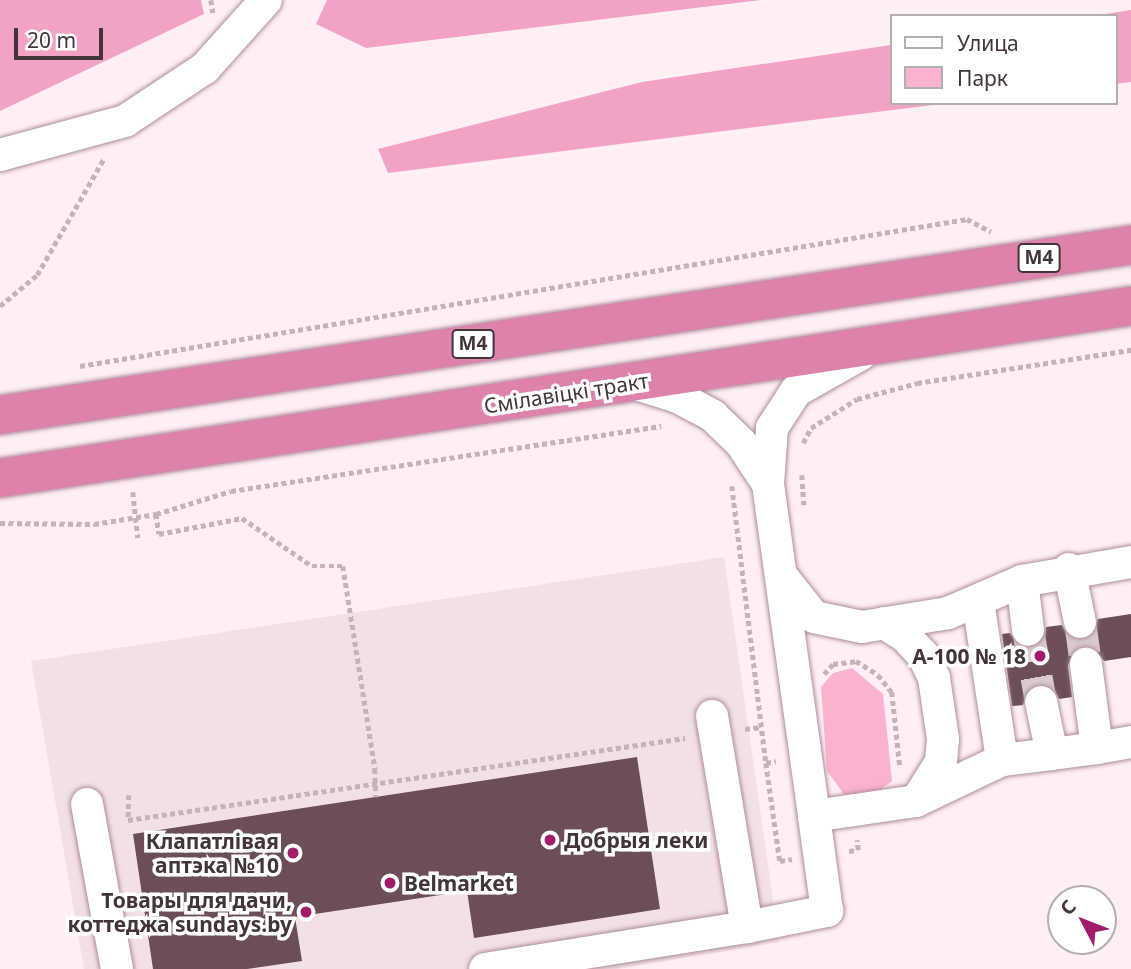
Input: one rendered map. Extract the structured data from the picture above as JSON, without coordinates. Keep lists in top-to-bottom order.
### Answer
{
  "streets": {
    "highway": ["М4", "Смілавіцкі тракт"]
  },
  "places": [
    "А-100 № 18",
    "Добрыя леки",
    "Клапатлівая аптэка №10",
    "Belmarket",
    "Товары для дачи, коттеджа sundays.by"
  ],
  "legend": ["Улица", "Парк"],
  "scale_bar": "20 m",
  "north": "top left"
}
